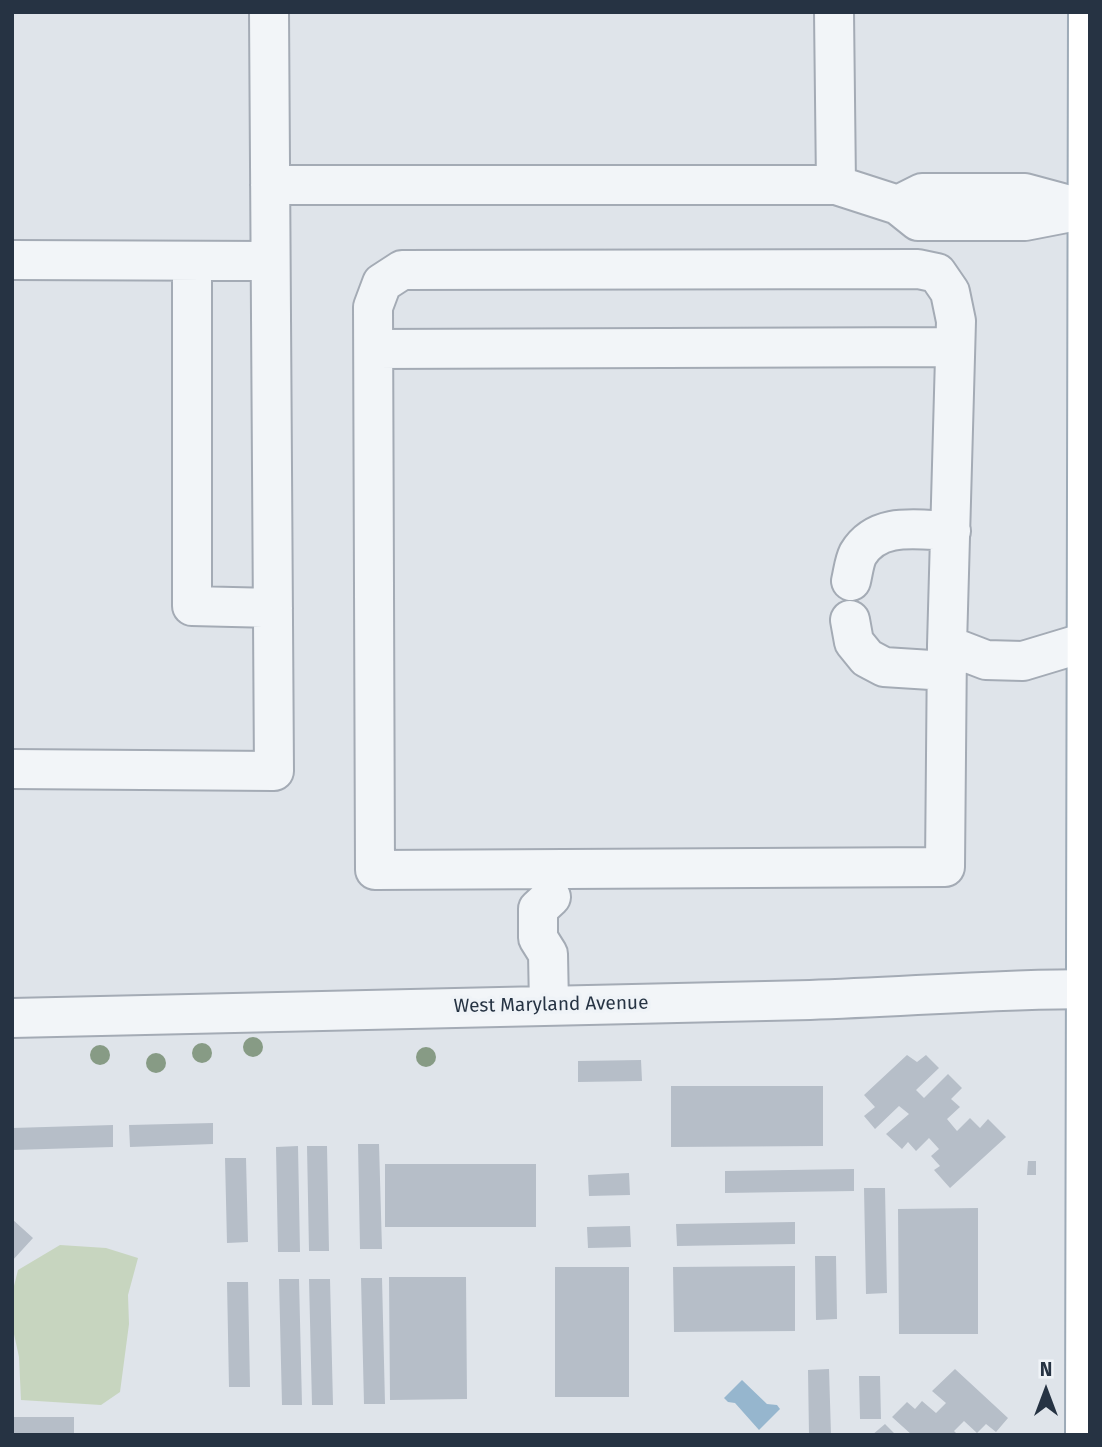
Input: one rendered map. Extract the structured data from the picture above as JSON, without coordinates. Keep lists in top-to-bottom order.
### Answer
{
  "streets": {
    "street": ["West Maryland Avenue"]
  },
  "north": "top"
}
